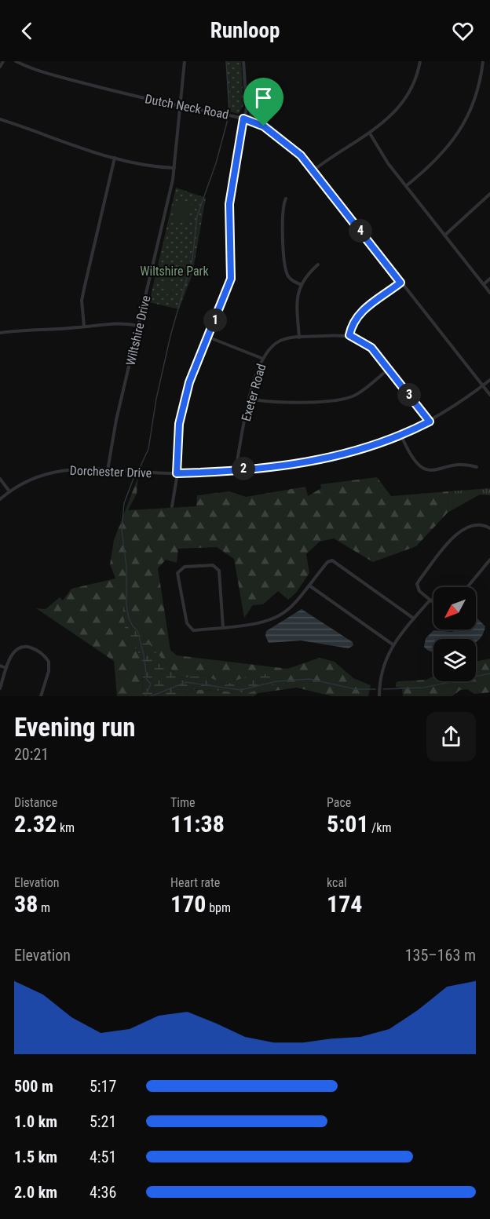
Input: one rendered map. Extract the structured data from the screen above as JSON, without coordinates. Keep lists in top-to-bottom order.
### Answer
{
  "streets": {
    "street": [
      "Dutch Neck Road",
      "Wiltshire Drive",
      "Exeter Road",
      "Dorchester Drive"
    ]
  },
  "crossings": [
    ["Dutch Neck Road", "Wiltshire Drive"],
    ["Dutch Neck Road", "Dorchester Drive"],
    ["Wiltshire Drive", "Dorchester Drive"],
    ["Exeter Road", "Dorchester Drive"]
  ],
  "parks": ["Wiltshire Park"],
  "north": "bottom left",
  "page": {
    "header": "Runloop",
    "pins": [
      "4",
      "1",
      "3",
      "2"
    ],
    "heading": ["Evening run", "20:21"],
    "stats": [
      ["Distance", "2.32 km"],
      ["Time", "11:38"],
      ["Pace", "5:01 /km"],
      ["Elevation", "38 m"],
      ["Heart rate", "170 bpm"],
      ["kcal", "174"]
    ],
    "chart": ["Elevation", "135–163 m"],
    "list": [
      {
        "name": "500 m",
        "note": "5:17"
      },
      {
        "name": "1.0 km",
        "note": "5:21"
      },
      {
        "name": "1.5 km",
        "note": "4:51"
      },
      {
        "name": "2.0 km",
        "note": "4:36"
      }
    ]
  }
}
